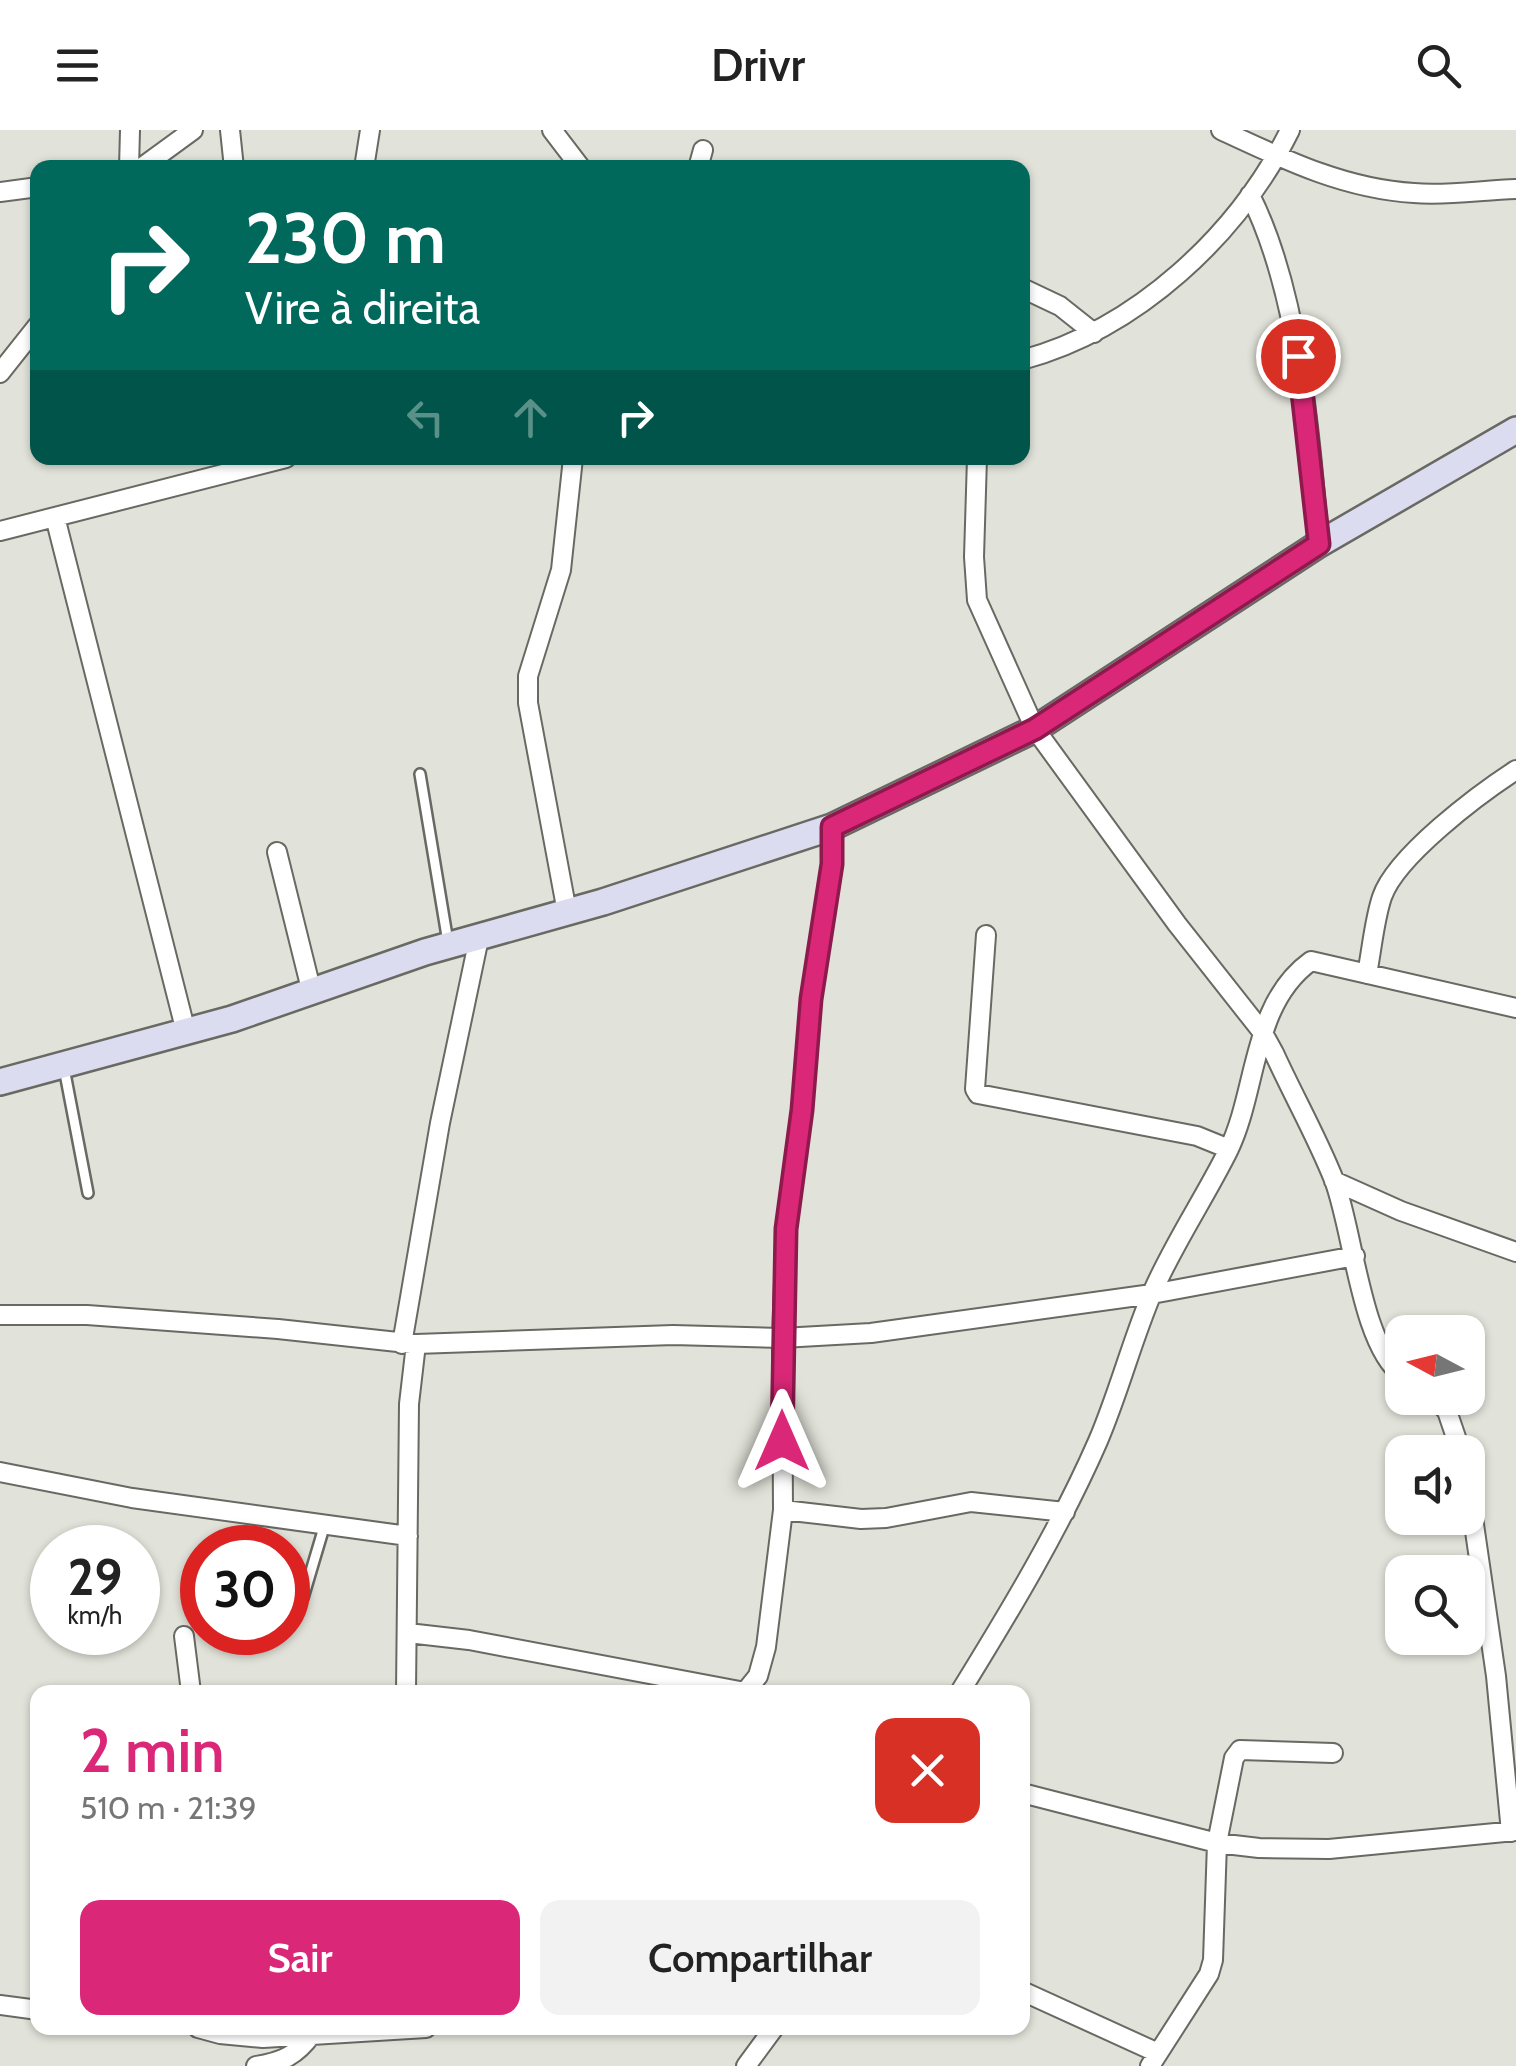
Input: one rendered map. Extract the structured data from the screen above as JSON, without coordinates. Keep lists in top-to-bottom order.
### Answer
{
  "north": "left",
  "page": {
    "header": "Drivr",
    "turn": ["230 m", "Vire à direita"],
    "speed": "29 km/h",
    "limit": "30",
    "heading": ["2 min", "510 m · 21:39"],
    "buttons": ["Sair", "Compartilhar"]
  }
}
